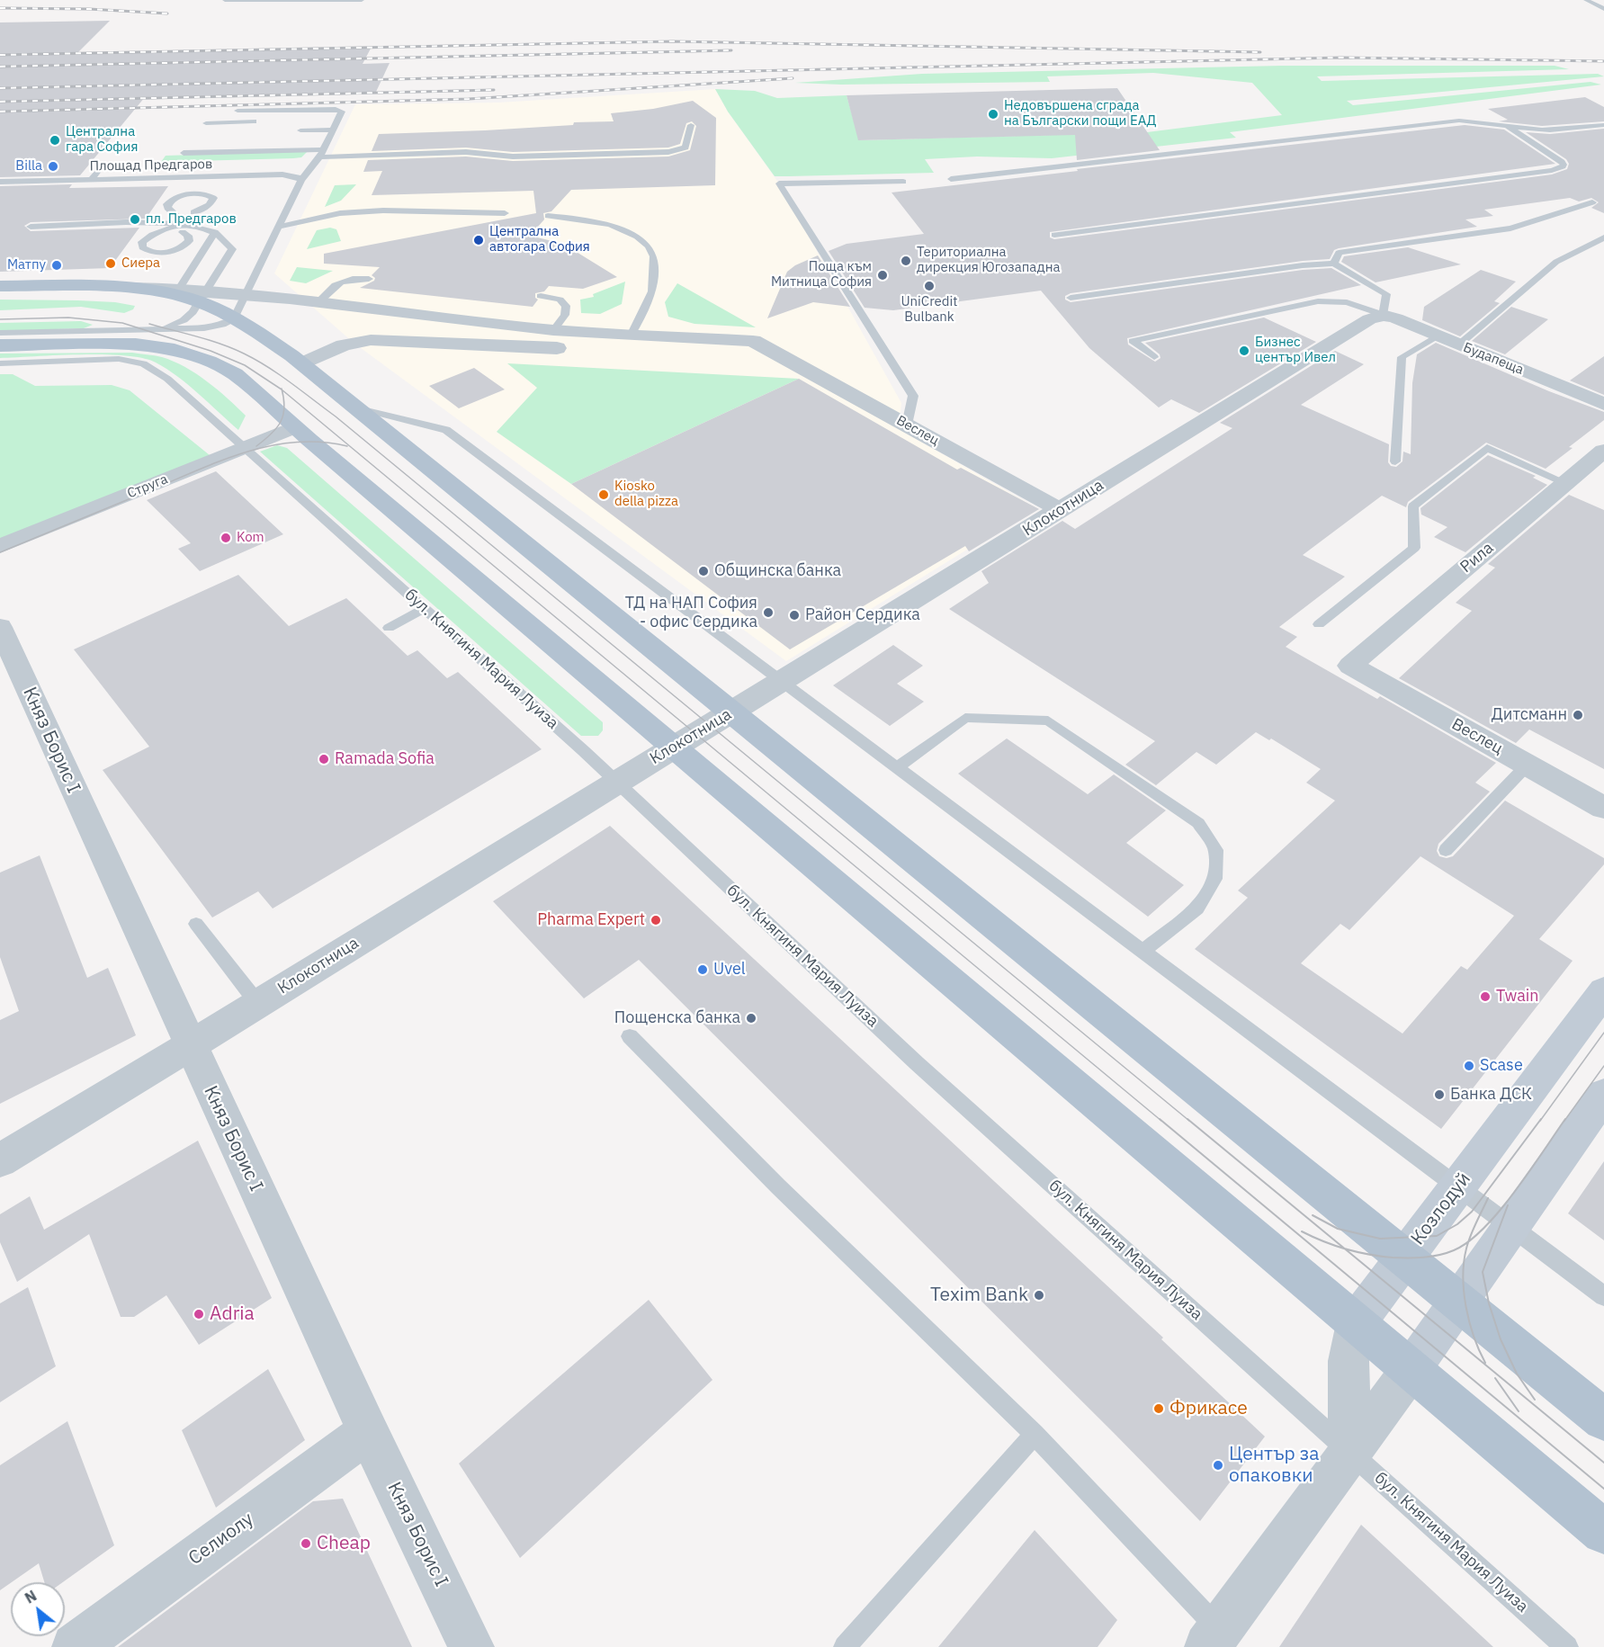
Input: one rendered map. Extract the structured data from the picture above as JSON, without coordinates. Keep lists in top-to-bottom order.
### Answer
{
  "streets": {
    "main road": ["Козлодуй"],
    "street": [
      "Будапеща",
      "Веслец",
      "Струга",
      "Клокотница",
      "Рила",
      "Княз Борис I",
      "Селиолу"
    ],
    "lane": ["Площад Предгаров", "бул. Княгиня Мария Луиза"]
  },
  "crossings": [
    ["Будапеща", "Клокотница"],
    ["Веслец", "Клокотница"],
    ["Веслец", "Рила"],
    ["Струга", "бул. Княгиня Мария Луиза"],
    ["Клокотница", "бул. Княгиня Мария Луиза"],
    ["Клокотница", "Княз Борис I"],
    ["бул. Княгиня Мария Луиза", "Козлодуй"],
    ["Княз Борис I", "Селиолу"]
  ],
  "places": [
    "Недовършена сграда на Български пощи ЕАД",
    "Централна гара София",
    "Billa",
    "пл. Предгаров",
    "Централна автогара София",
    "Териториална дирекция Югозападна",
    "Сиера",
    "Матпу",
    "Поща към Митница София",
    "UniCredit Bulbank",
    "Бизнес център Ивел",
    "Kiosko della pizza",
    "Kom",
    "Общинска банка",
    "ТД на НАП София - офис Сердика",
    "Район Сердика",
    "Дитсманн",
    "Ramada Sofia",
    "Pharma Expert",
    "Uvel",
    "Twain",
    "Пощенска банка",
    "Scase",
    "Банка ДСК",
    "Texim Bank",
    "Adria",
    "Фрикасе",
    "Център за опаковки",
    "Cheap"
  ],
  "north": "top left"
}
